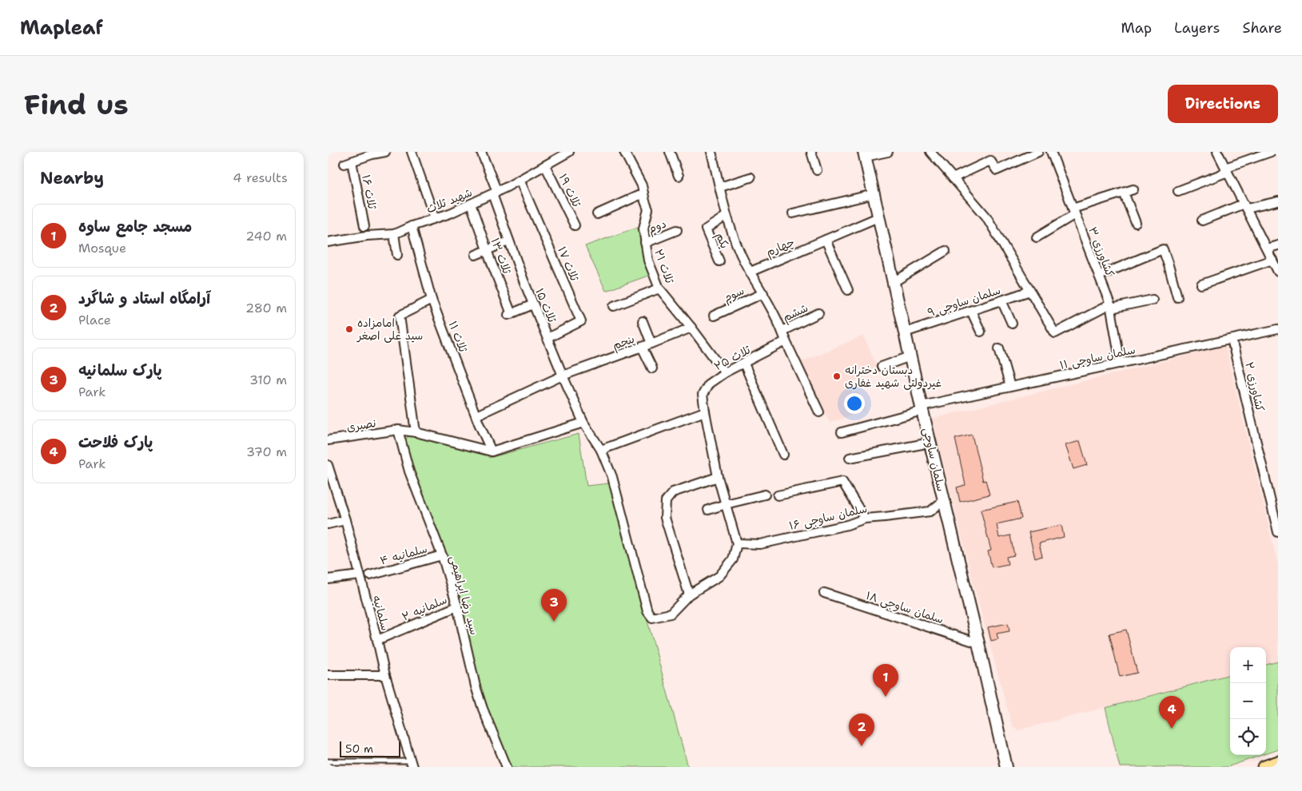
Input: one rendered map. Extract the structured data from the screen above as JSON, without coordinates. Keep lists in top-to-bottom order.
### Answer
{
  "streets": {
    "street": [
      "ثلاث ۱۹",
      "ثلاث ۱۶",
      "شهید ثلاث",
      "دوم",
      "یکم",
      "چهارم",
      "کشاورزی ۳",
      "ثلاث ۱۳",
      "ثلاث ۱۷",
      "ثلاث ۲۱",
      "سوم",
      "سلمان ساوجی ۹",
      "ثلاث ۱۵",
      "ششم",
      "ثلاث ۱۱",
      "پنجم",
      "سلمان ساوجی ۱۱",
      "ثلاث ۲۵",
      "کشاورزی ۲",
      "نصیری",
      "سلمان ساوجی",
      "سلمان ساوجی ۱۶",
      "سلمانیه ۴",
      "سید رضا ابراهیمی",
      "سلمان ساوجی ۱۸",
      "سلمانیه ۲",
      "سلمانیه"
    ]
  },
  "crossings": [
    ["ثلاث ۱۹", "شهید ثلاث"],
    ["شهید ثلاث", "ثلاث ۱۳"],
    ["شهید ثلاث", "ثلاث ۱۷"],
    ["شهید ثلاث", "ثلاث ۱۵"],
    ["شهید ثلاث", "ثلاث ۱۱"],
    ["دوم", "ثلاث ۲۱"],
    ["چهارم", "سلمان ساوجی"],
    ["کشاورزی ۳", "سلمان ساوجی ۱۱"],
    ["ثلاث ۱۳", "ثلاث ۱۵"],
    ["ثلاث ۱۷", "ثلاث ۱۵"],
    ["ثلاث ۲۱", "پنجم"],
    ["ثلاث ۲۱", "ثلاث ۲۵"],
    ["سلمان ساوجی ۹", "سلمان ساوجی"],
    ["ثلاث ۱۵", "پنجم"],
    ["ثلاث ۱۱", "پنجم"],
    ["ثلاث ۱۱", "نصیری"],
    ["سلمان ساوجی ۱۱", "کشاورزی ۲"],
    ["سلمان ساوجی ۱۱", "سلمان ساوجی"],
    ["ثلاث ۲۵", "سلمان ساوجی ۱۶"],
    ["نصیری", "سید رضا ابراهیمی"],
    ["سلمان ساوجی", "سلمان ساوجی ۱۶"],
    ["سلمان ساوجی", "سلمان ساوجی ۱۸"],
    ["سلمانیه ۴", "سید رضا ابراهیمی"],
    ["سید رضا ابراهیمی", "سلمانیه ۲"],
    ["سلمانیه ۲", "سلمانیه"]
  ],
  "places": ["امامزاده سید علی اصغر", "دبستان دخترانه غیردولتی شهید غفاری"],
  "scale_bar": "50 m",
  "page": {
    "header": "Mapleaf",
    "nav": ["Map", "Layers", "Share"],
    "buttons": "Directions",
    "title": "Find us",
    "heading": ["Nearby", "4 results"],
    "list": [
      {
        "mark": "1",
        "name": "مسجد جامع ساوه",
        "note": "Mosque",
        "value": "240 m"
      },
      {
        "mark": "2",
        "name": "آرامگاه استاد و شاگرد",
        "note": "Place",
        "value": "280 m"
      },
      {
        "mark": "3",
        "name": "پارک سلمانیه",
        "note": "Park",
        "value": "310 m"
      },
      {
        "mark": "4",
        "name": "پارک فلاحت",
        "note": "Park",
        "value": "370 m"
      }
    ],
    "pins": [
      "3",
      "1",
      "4",
      "2"
    ],
    "map_buttons": ["+", "−"],
    "scale": "50 m"
  }
}
